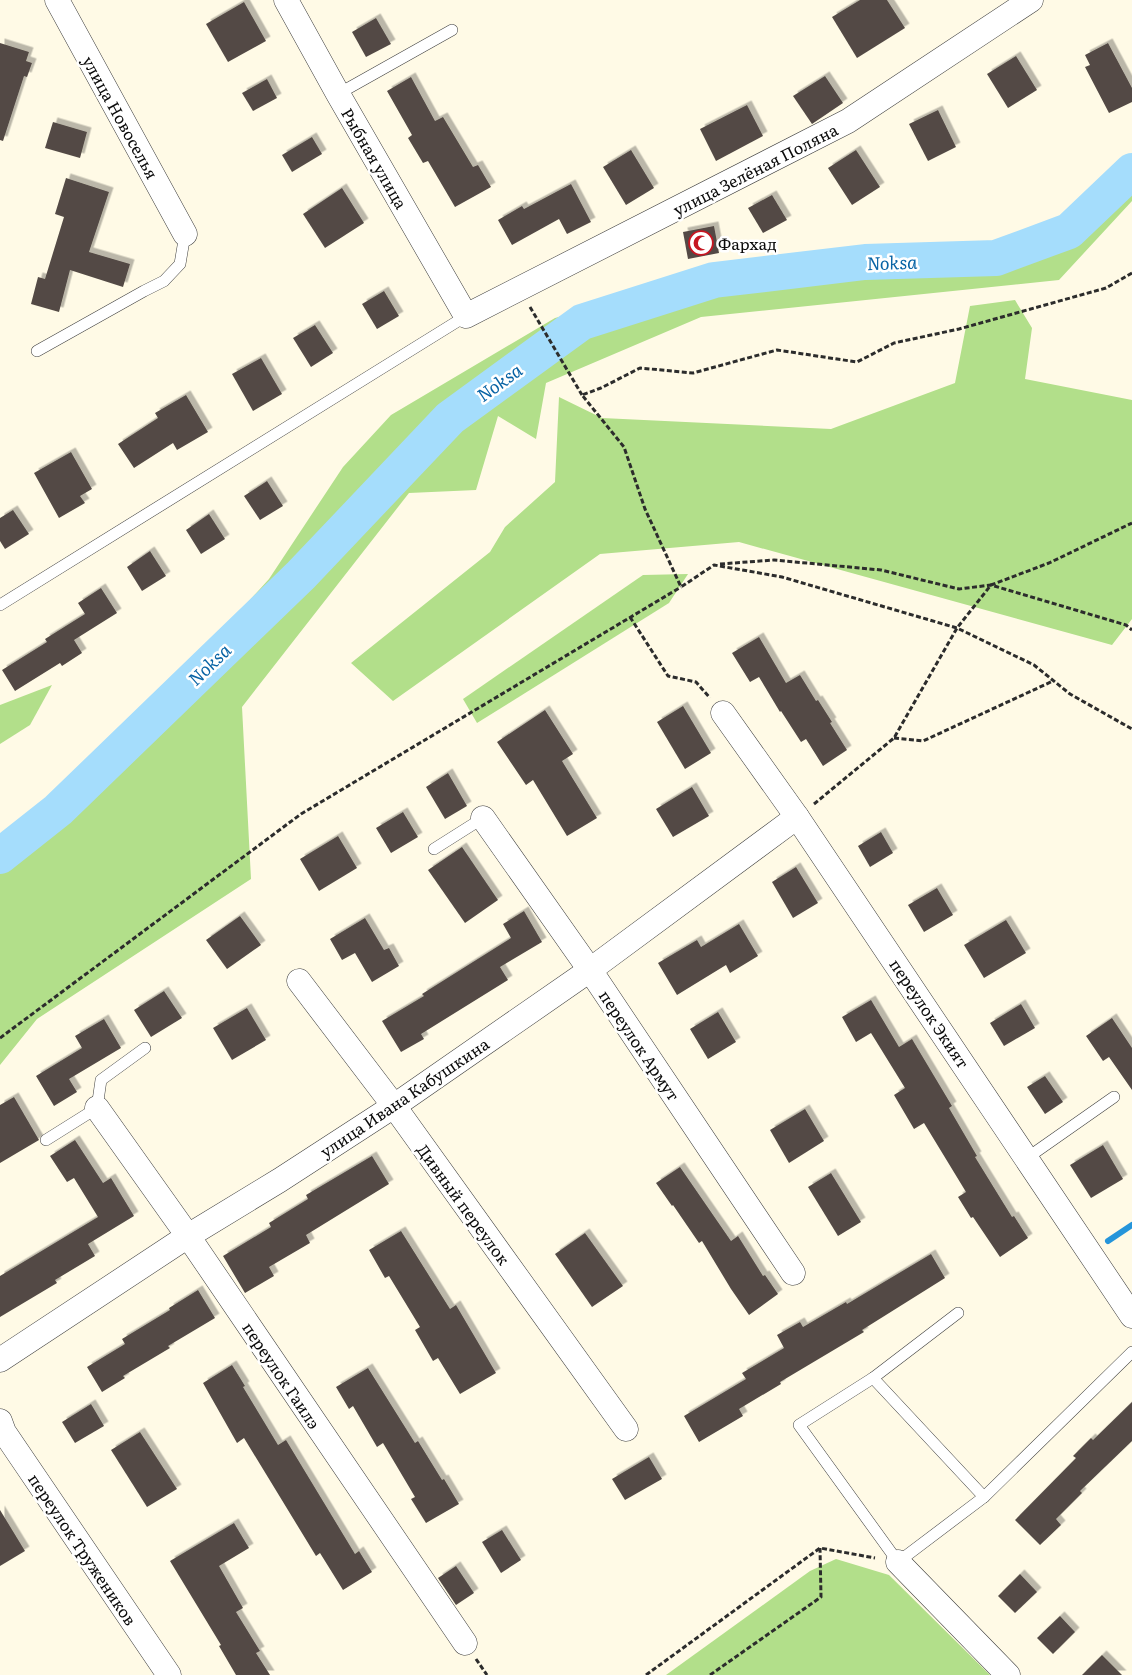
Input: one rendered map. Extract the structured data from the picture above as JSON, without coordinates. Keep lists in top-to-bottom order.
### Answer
{
  "streets": {
    "street": [
      "улица Новоселья",
      "Рыбная улица",
      "улица Зелёная Поляна",
      "переулок Экият",
      "переулок Армут",
      "улица Ивана Кабушкина",
      "Дивный переулок",
      "переулок Гаилэ",
      "переулок Тружеников"
    ]
  },
  "crossings": [
    ["Рыбная улица", "улица Зелёная Поляна"],
    ["переулок Экият", "улица Ивана Кабушкина"],
    ["переулок Армут", "улица Ивана Кабушкина"],
    ["улица Ивана Кабушкина", "Дивный переулок"],
    ["улица Ивана Кабушкина", "переулок Гаилэ"]
  ],
  "water": ["Noksa"],
  "places": {
    "mosque": ["Фархад"]
  }
}
